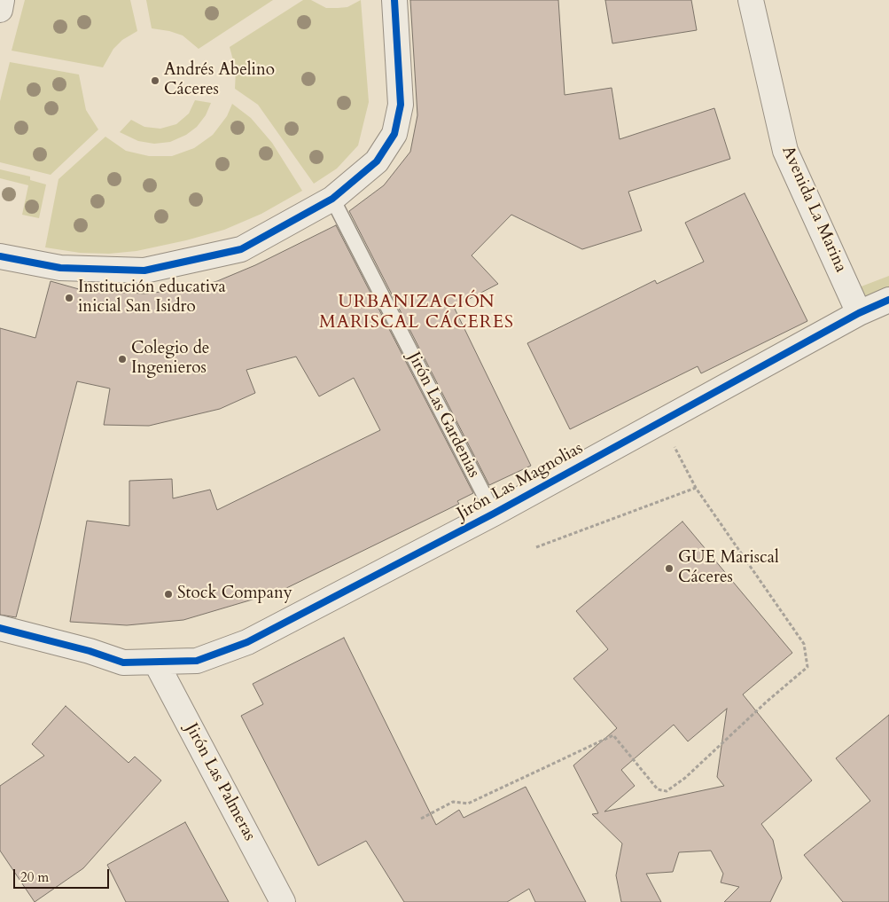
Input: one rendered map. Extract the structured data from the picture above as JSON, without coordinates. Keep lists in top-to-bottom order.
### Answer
{
  "streets": {
    "street": ["Avenida La Marina", "Jirón Las Magnolias", "Jirón Las Palmeras"],
    "lane": ["Jirón Las Gardenias"]
  },
  "crossings": [
    ["Avenida La Marina", "Jirón Las Magnolias"],
    ["Jirón Las Gardenias", "Jirón Las Magnolias"],
    ["Jirón Las Magnolias", "Jirón Las Palmeras"]
  ],
  "districts": ["URBANIZACIÓN MARISCAL CÁCERES"],
  "places": [
    "Andrés Abelino Cáceres",
    "Institución educativa inicial San Isidro",
    "Colegio de Ingenieros",
    "GUE Mariscal Cáceres",
    "Stock Company"
  ],
  "scale_bar": "20 m"
}
